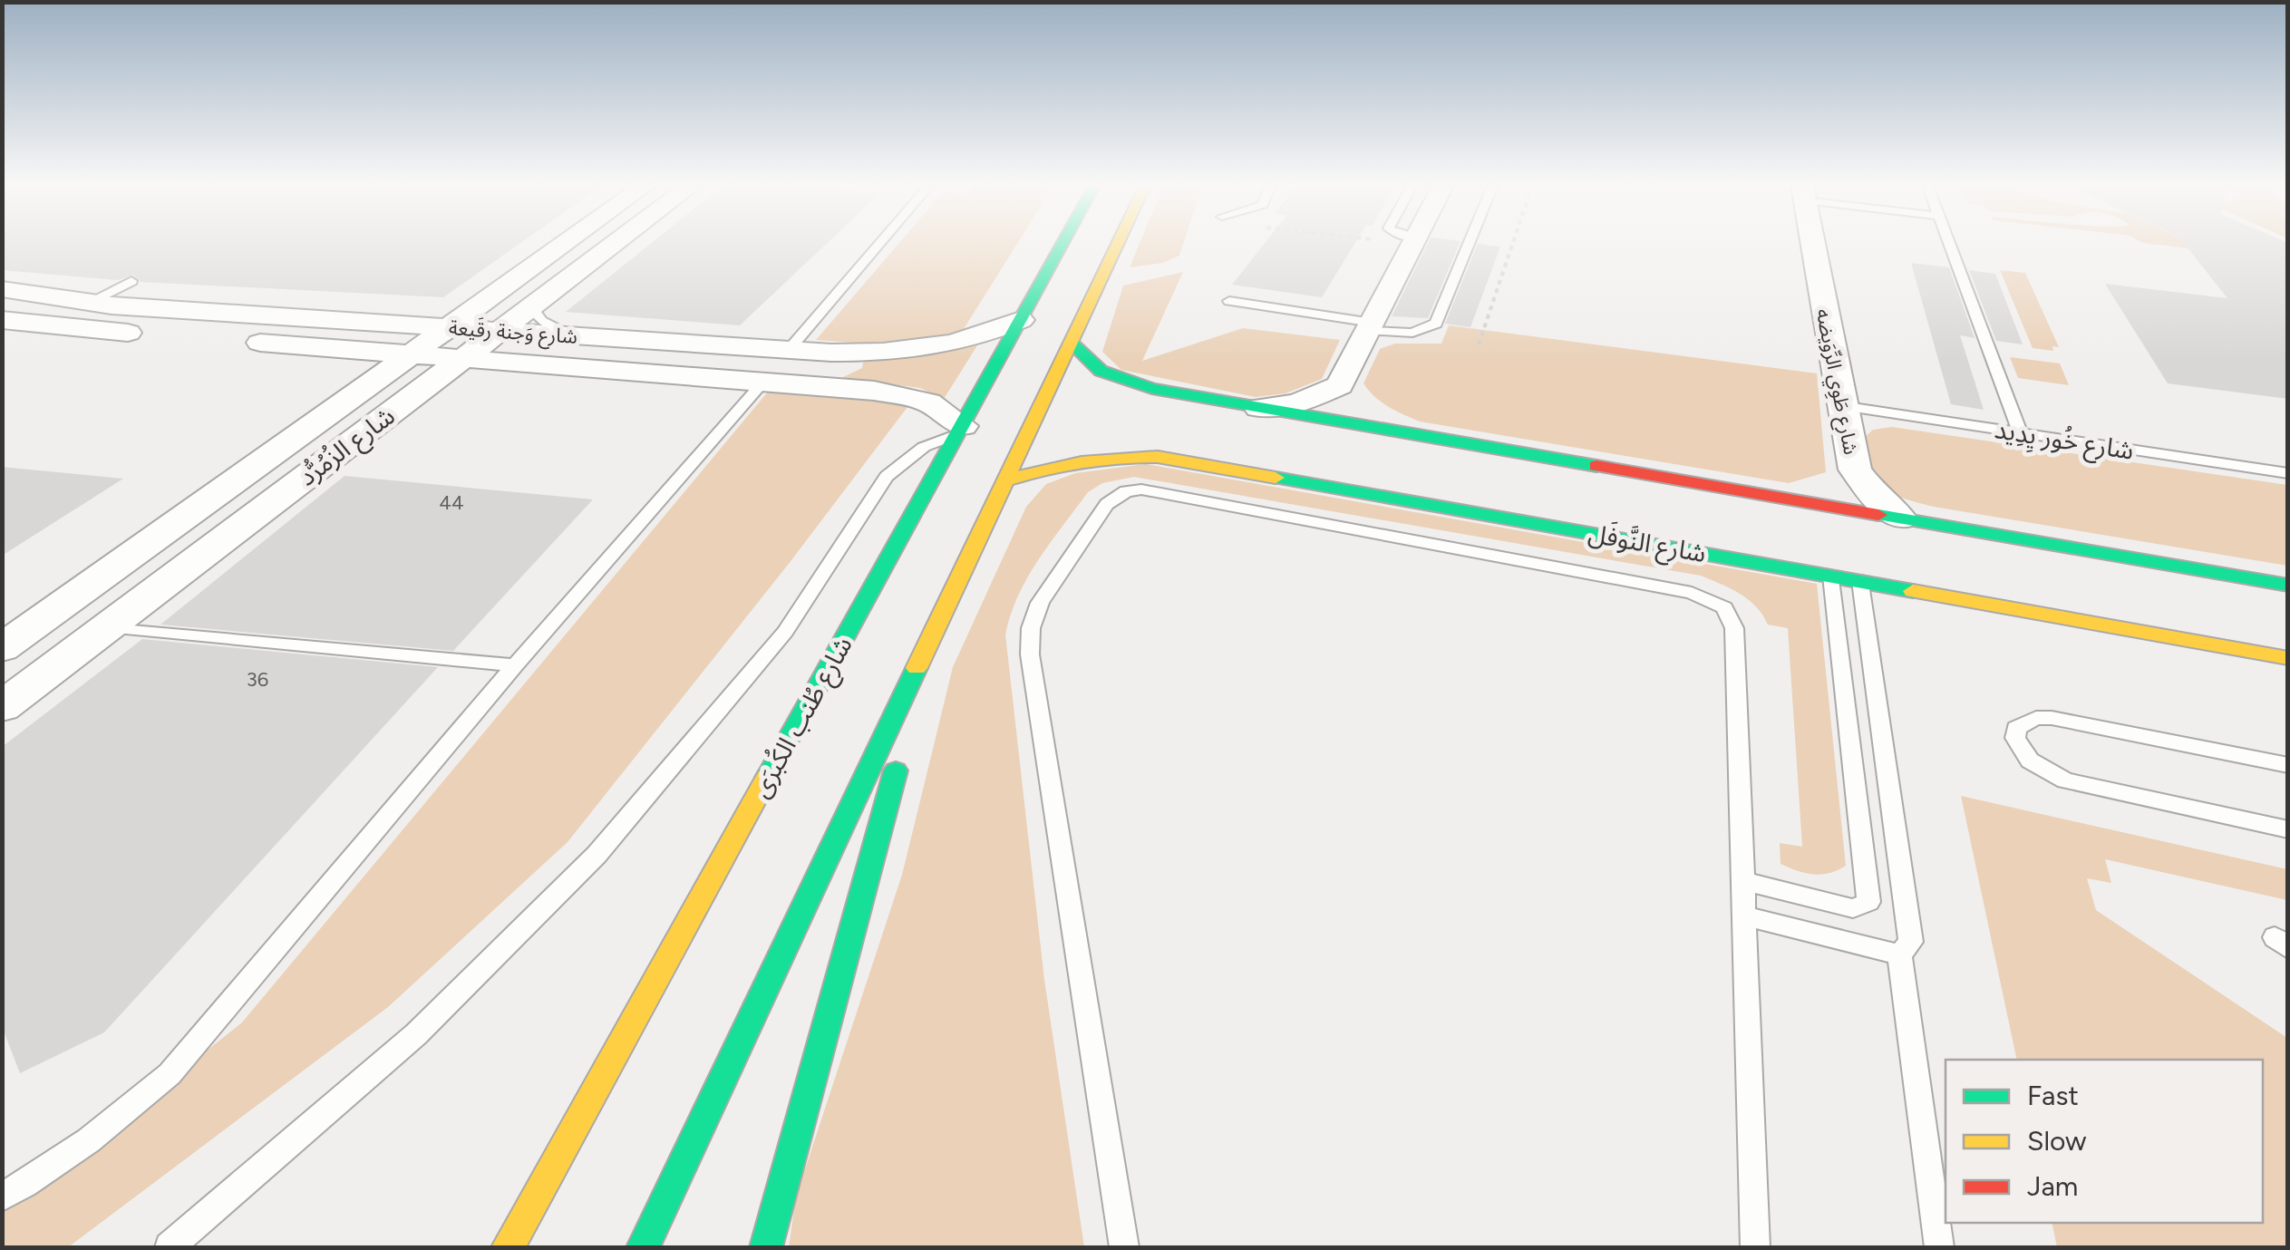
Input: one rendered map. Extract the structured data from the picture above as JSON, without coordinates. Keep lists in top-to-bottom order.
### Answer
{
  "streets": {
    "main road": ["شارع النَّوفَل", "شارع طُنب الكُبرَى"],
    "street": ["شارع وَجنة رقَيعة", "شارع طَوِي الرِّوَيضه", "شارع الزُمُرُّد"],
    "lane": ["شارع خُور يِدِيد"]
  },
  "crossings": [
    ["شارع وَجنة رقَيعة", "شارع الزُمُرُّد"],
    ["شارع وَجنة رقَيعة", "شارع طُنب الكُبرَى"],
    ["شارع طَوِي الرِّوَيضه", "شارع خُور يِدِيد"]
  ],
  "house_numbers": ["44", "36"],
  "legend": ["Fast", "Slow", "Jam"]
}
